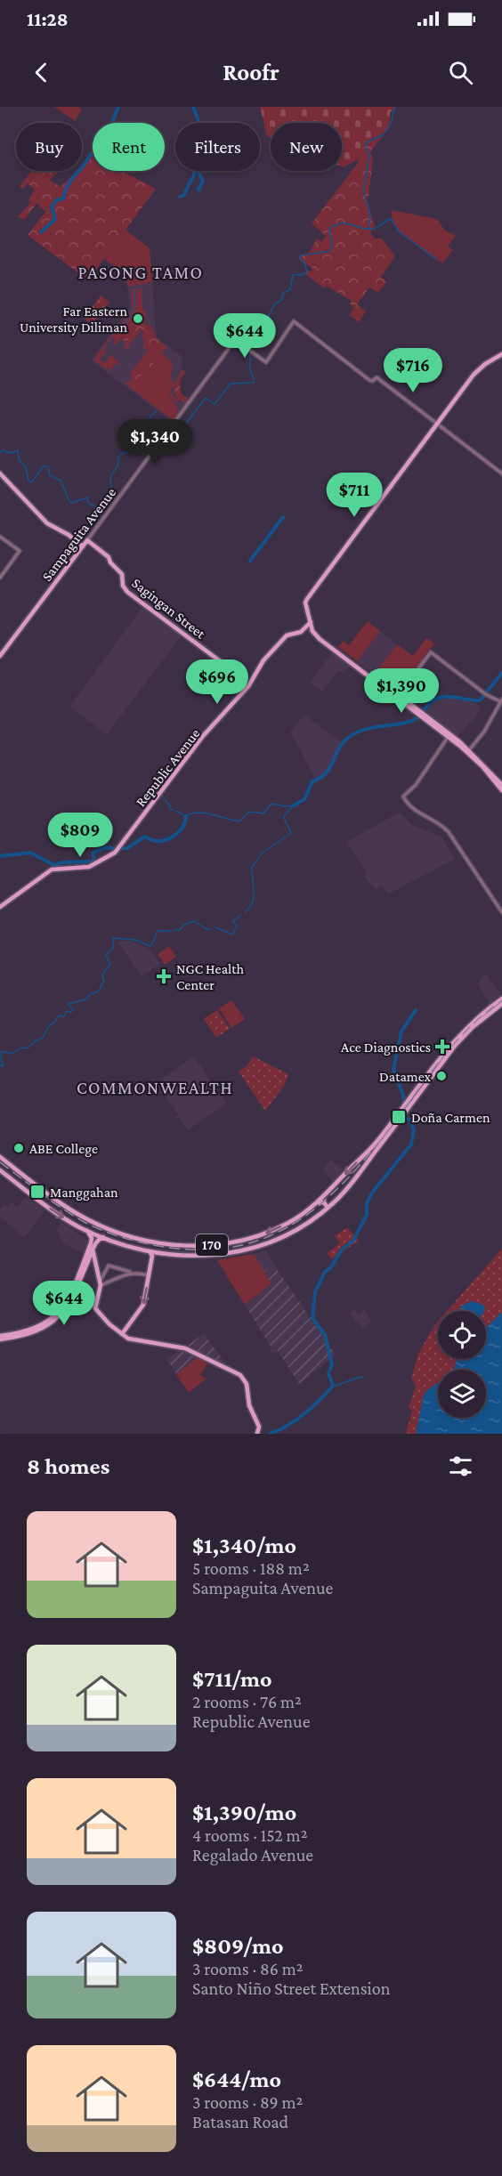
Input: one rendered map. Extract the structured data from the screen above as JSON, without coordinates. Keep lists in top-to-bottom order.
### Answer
{
  "streets": {
    "main road": [
      "Sampaguita Avenue",
      "Sagingan Street",
      "Republic Avenue",
      "170"
    ]
  },
  "crossings": [
    ["Sampaguita Avenue", "Sagingan Street"],
    ["Sagingan Street", "Republic Avenue"]
  ],
  "districts": ["PASONG TAMO", "COMMONWEALTH"],
  "places": {
    "other": ["Far Eastern University Diliman", "Datamex", "ABE College"],
    "health": ["NGC Health Center", "Ace Diagnostics"],
    "transit": ["Doña Carmen", "Manggahan"]
  },
  "page": {
    "status": "11:28",
    "header": "Roofr",
    "chip": [
      "Buy",
      "Rent",
      "Filters",
      "New"
    ],
    "price": [
      "$644",
      "$716",
      "$1,340",
      "$711",
      "$696",
      "$1,390",
      "$809",
      "$644"
    ],
    "heading": "8 homes",
    "list": [
      {
        "name": "$1,340/mo",
        "note": "5 rooms · 188 m² · Sampaguita Avenue"
      },
      {
        "name": "$711/mo",
        "note": "2 rooms · 76 m² · Republic Avenue"
      },
      {
        "name": "$1,390/mo",
        "note": "4 rooms · 152 m² · Regalado Avenue"
      },
      {
        "name": "$809/mo",
        "note": "3 rooms · 86 m² · Santo Niño Street Extension"
      },
      {
        "name": "$644/mo",
        "note": "3 rooms · 89 m² · Batasan Road"
      }
    ]
  }
}
